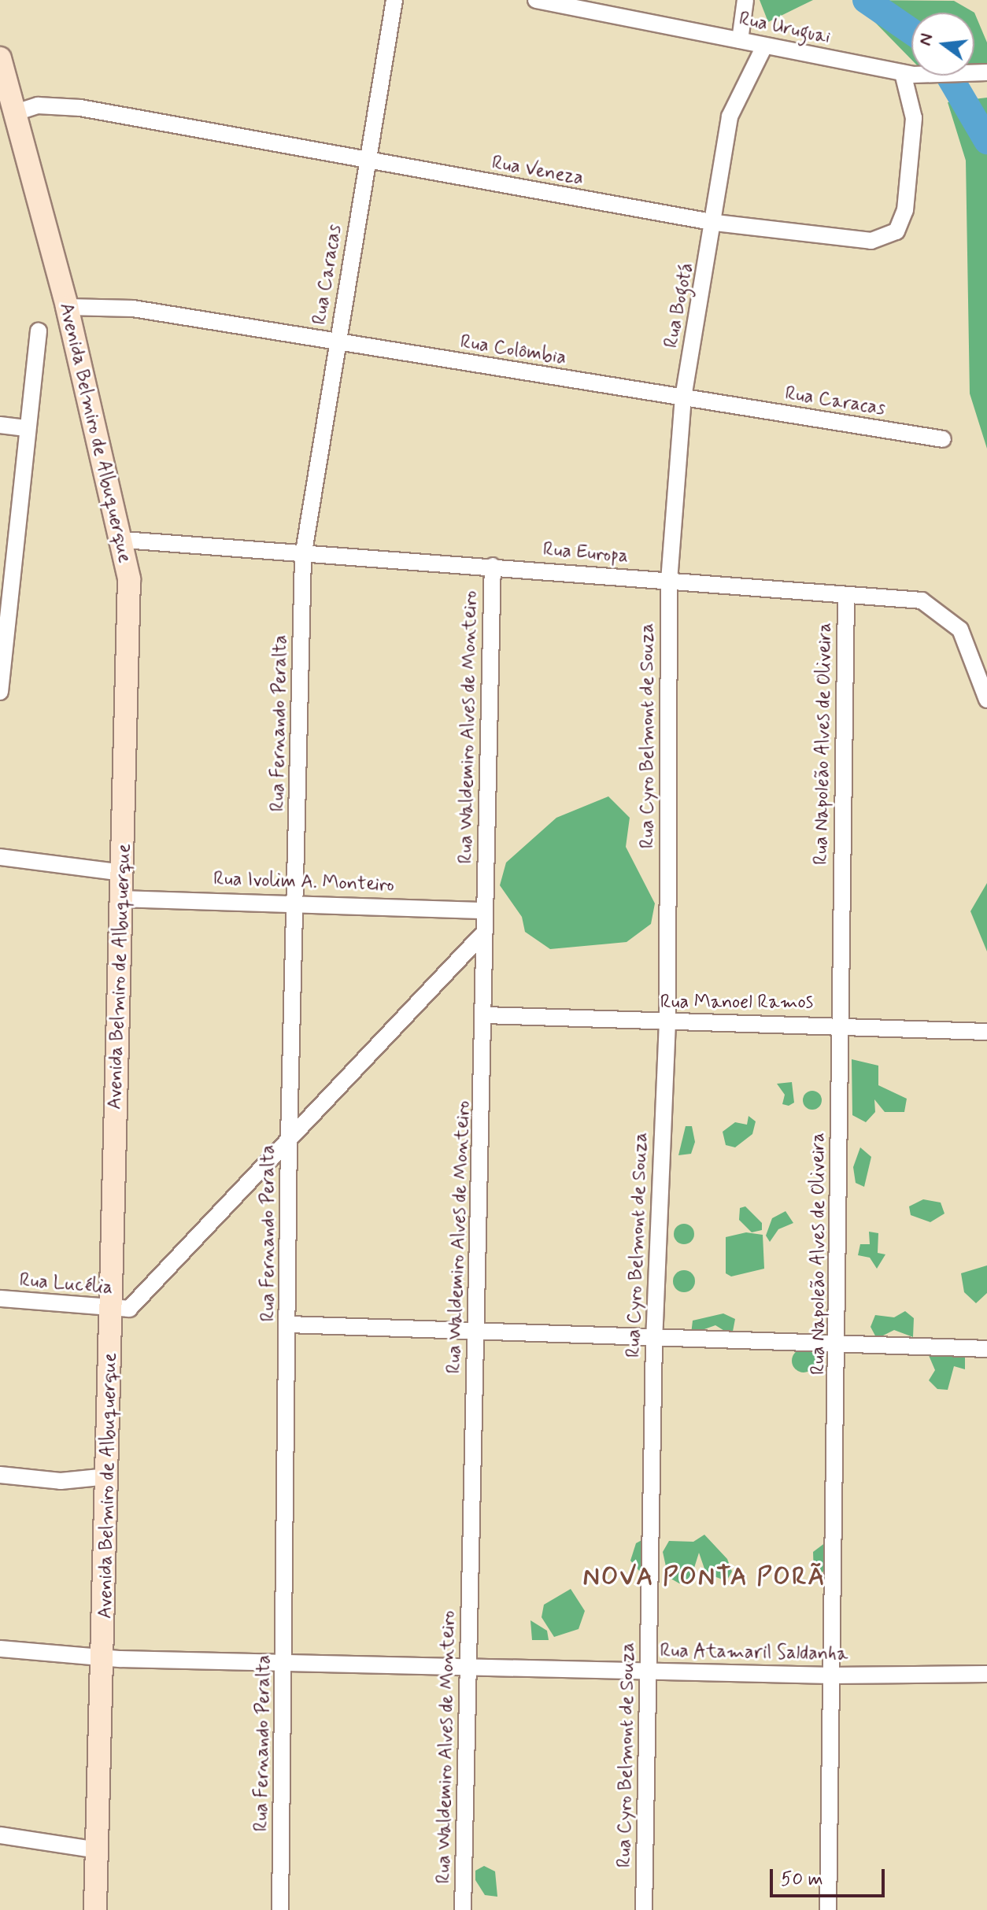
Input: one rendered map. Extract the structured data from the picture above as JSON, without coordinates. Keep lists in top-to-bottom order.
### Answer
{
  "streets": {
    "main road": ["Avenida Belmiro de Albuquerque"],
    "street": [
      "Rua Uruguai",
      "Rua Veneza",
      "Rua Caracas",
      "Rua Bogotá",
      "Rua Colômbia",
      "Rua Europa",
      "Rua Fernando Peralta",
      "Rua Waldemiro Alves de Monteiro",
      "Rua Cyro Belmont de Souza",
      "Rua Napoleão Alves de Oliveira",
      "Rua Ivolim A. Monteiro",
      "Rua Manoel Ramos",
      "Rua Lucélia",
      "Rua Atamaril Saldanha"
    ]
  },
  "crossings": [
    ["Rua Uruguai", "Rua Veneza"],
    ["Rua Uruguai", "Rua Bogotá"],
    ["Rua Veneza", "Rua Caracas"],
    ["Rua Veneza", "Rua Bogotá"],
    ["Rua Veneza", "Avenida Belmiro de Albuquerque"],
    ["Rua Caracas", "Rua Bogotá"],
    ["Rua Caracas", "Rua Colômbia"],
    ["Rua Caracas", "Rua Europa"],
    ["Rua Caracas", "Rua Fernando Peralta"],
    ["Rua Bogotá", "Rua Colômbia"],
    ["Rua Bogotá", "Rua Europa"],
    ["Rua Bogotá", "Rua Cyro Belmont de Souza"],
    ["Rua Colômbia", "Avenida Belmiro de Albuquerque"],
    ["Avenida Belmiro de Albuquerque", "Rua Europa"],
    ["Avenida Belmiro de Albuquerque", "Rua Ivolim A. Monteiro"],
    ["Avenida Belmiro de Albuquerque", "Rua Lucélia"],
    ["Avenida Belmiro de Albuquerque", "Rua Atamaril Saldanha"],
    ["Rua Europa", "Rua Fernando Peralta"],
    ["Rua Europa", "Rua Waldemiro Alves de Monteiro"],
    ["Rua Europa", "Rua Cyro Belmont de Souza"],
    ["Rua Europa", "Rua Napoleão Alves de Oliveira"],
    ["Rua Fernando Peralta", "Rua Ivolim A. Monteiro"],
    ["Rua Fernando Peralta", "Rua Atamaril Saldanha"],
    ["Rua Waldemiro Alves de Monteiro", "Rua Ivolim A. Monteiro"],
    ["Rua Waldemiro Alves de Monteiro", "Rua Manoel Ramos"],
    ["Rua Waldemiro Alves de Monteiro", "Rua Atamaril Saldanha"],
    ["Rua Cyro Belmont de Souza", "Rua Manoel Ramos"],
    ["Rua Cyro Belmont de Souza", "Rua Atamaril Saldanha"],
    ["Rua Napoleão Alves de Oliveira", "Rua Manoel Ramos"],
    ["Rua Napoleão Alves de Oliveira", "Rua Atamaril Saldanha"]
  ],
  "districts": ["NOVA PONTA PORÃ"],
  "scale_bar": "50 m",
  "north": "left"
}
